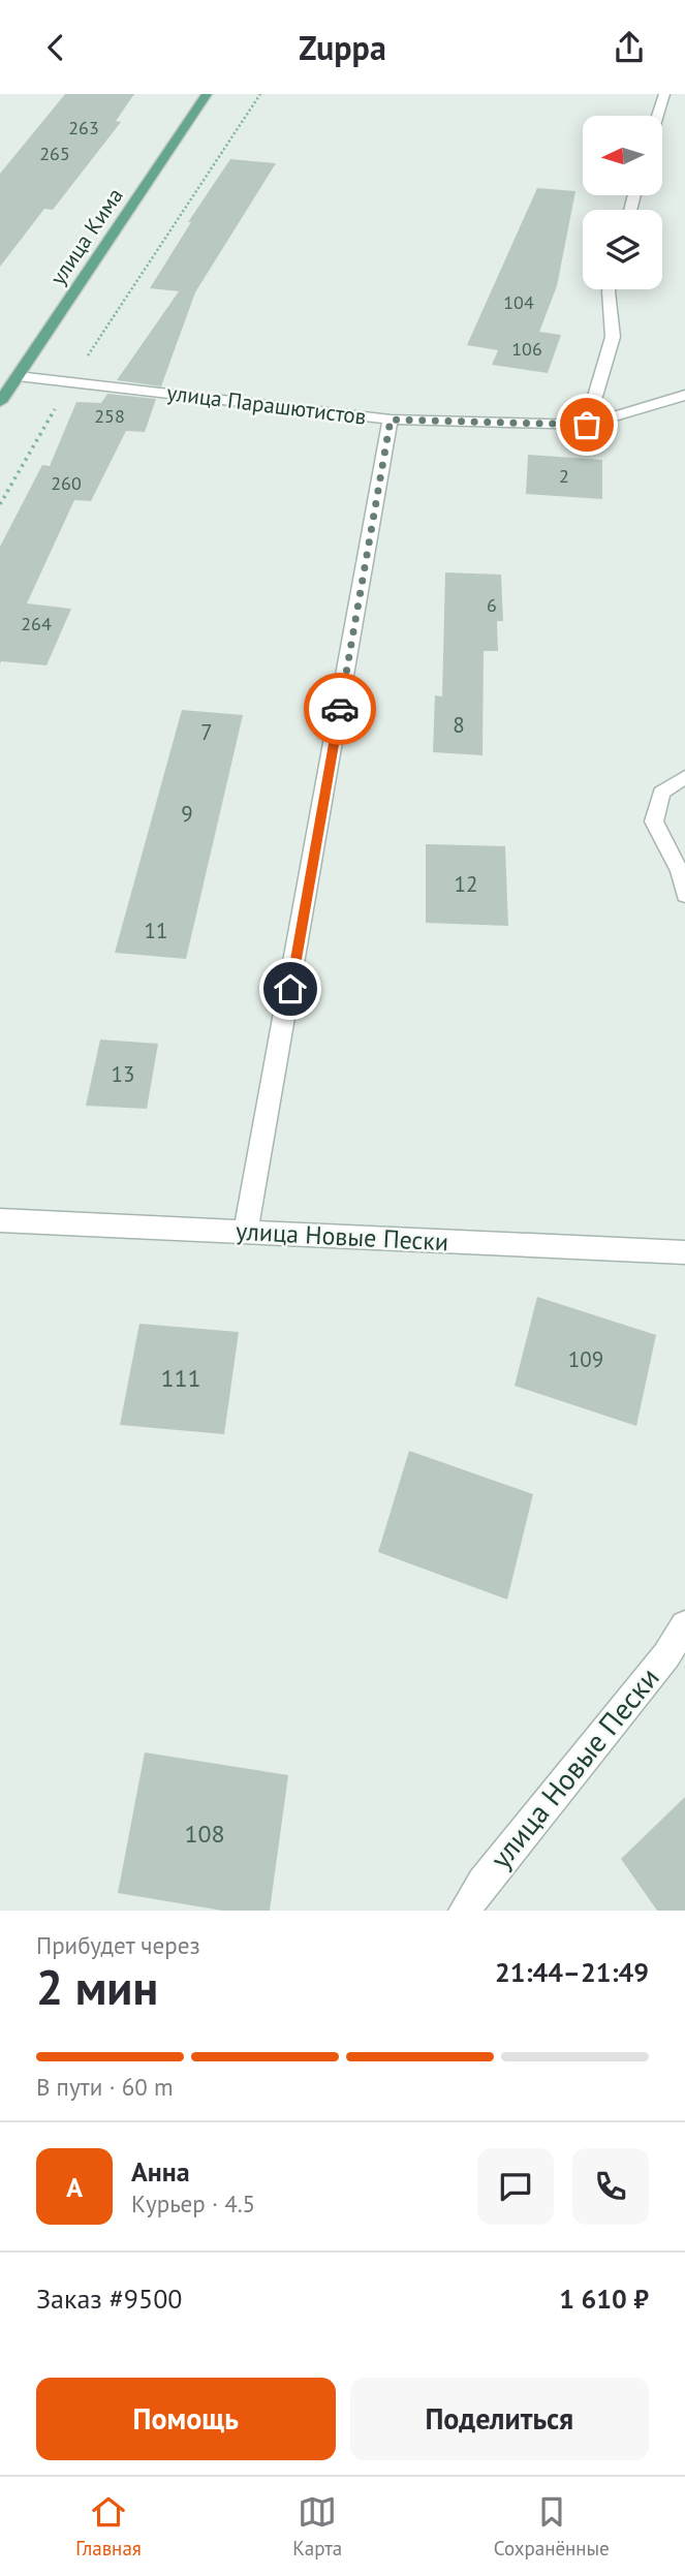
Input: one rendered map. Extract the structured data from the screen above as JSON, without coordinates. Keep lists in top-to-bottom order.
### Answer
{
  "streets": {
    "main road": ["улица Кима"],
    "street": ["улица Парашютистов", "улица Новые Пески"]
  },
  "crossings": [
    ["улица Кима", "улица Парашютистов"]
  ],
  "house_numbers": [
    "263",
    "265",
    "104",
    "106",
    "258",
    "2",
    "260",
    "6",
    "264",
    "8",
    "7",
    "9",
    "12",
    "11",
    "13",
    "109",
    "111",
    "108"
  ],
  "north": "left",
  "page": {
    "header": "Zuppa",
    "heading": ["2 мин", "Прибудет через", "21:44–21:49"],
    "panel": [
      "Анна",
      "Курьер · 4.5",
      "Заказ #9500",
      "1 610 ₽"
    ],
    "bar": "В пути · 60 m",
    "round": "А",
    "buttons": ["Помощь", "Поделиться"],
    "tabs": ["Главная", "Карта", "Сохранённые"]
  }
}
